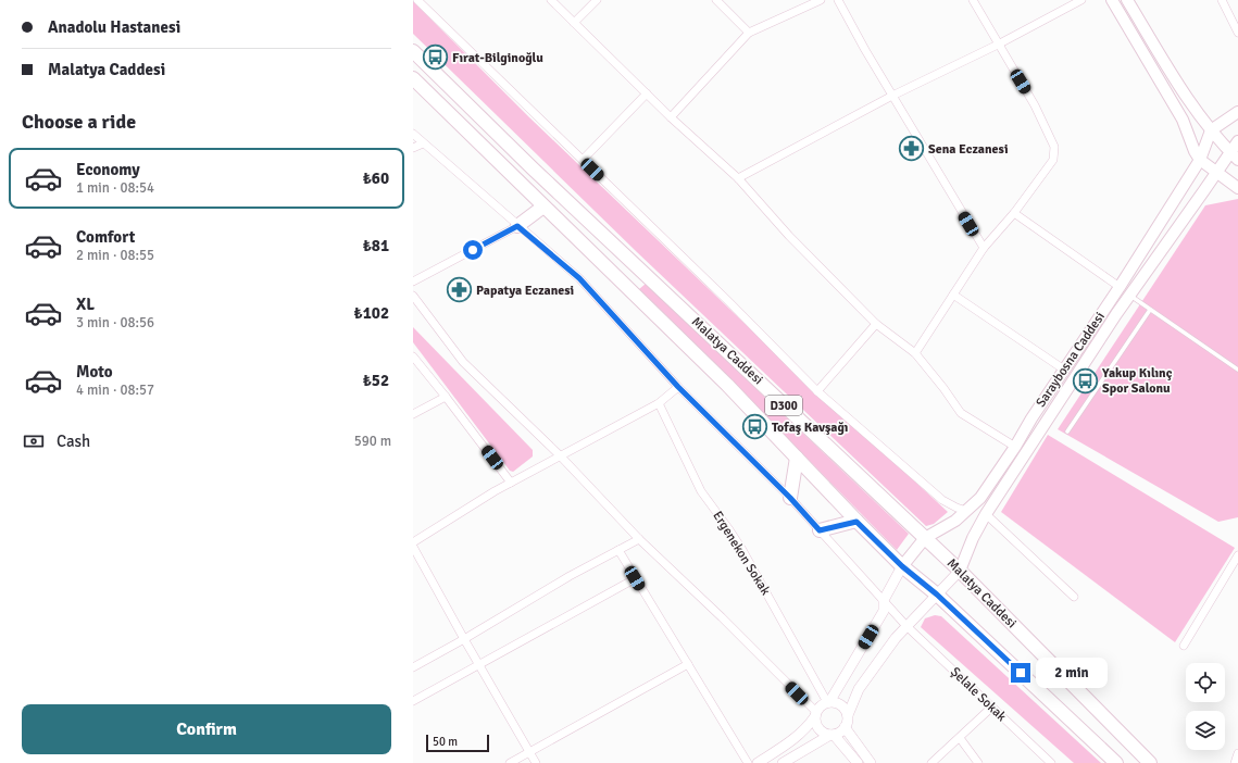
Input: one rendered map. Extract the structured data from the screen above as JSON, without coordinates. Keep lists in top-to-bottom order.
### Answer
{
  "streets": {
    "highway": ["Malatya Caddesi", "D300"],
    "main road": ["Saraybosna Caddesi"],
    "street": ["Ergenekon Sokak", "Şelale Sokak"]
  },
  "crossings": [
    ["Malatya Caddesi", "Saraybosna Caddesi"]
  ],
  "places": {
    "bus stop": ["Fırat-Bilginoğlu", "Yakup Kılınç Spor Salonu", "Tofaş Kavşağı"],
    "pharmacy": ["Sena Eczanesi", "Papatya Eczanesi"]
  },
  "scale_bar": "50 m",
  "page": {
    "banner": ["Anadolu Hastanesi", "Malatya Caddesi"],
    "heading": "Choose a ride",
    "list": [
      {
        "name": "Economy",
        "note": "1 min · 08:54",
        "value": "₺60"
      },
      {
        "name": "Comfort",
        "note": "2 min · 08:55",
        "value": "₺81"
      },
      {
        "name": "XL",
        "note": "3 min · 08:56",
        "value": "₺102"
      },
      {
        "name": "Moto",
        "note": "4 min · 08:57",
        "value": "₺52"
      }
    ],
    "pay": ["Cash", "590 m"],
    "bubble": "2 min",
    "buttons": "Confirm",
    "scale": "50 m"
  }
}
